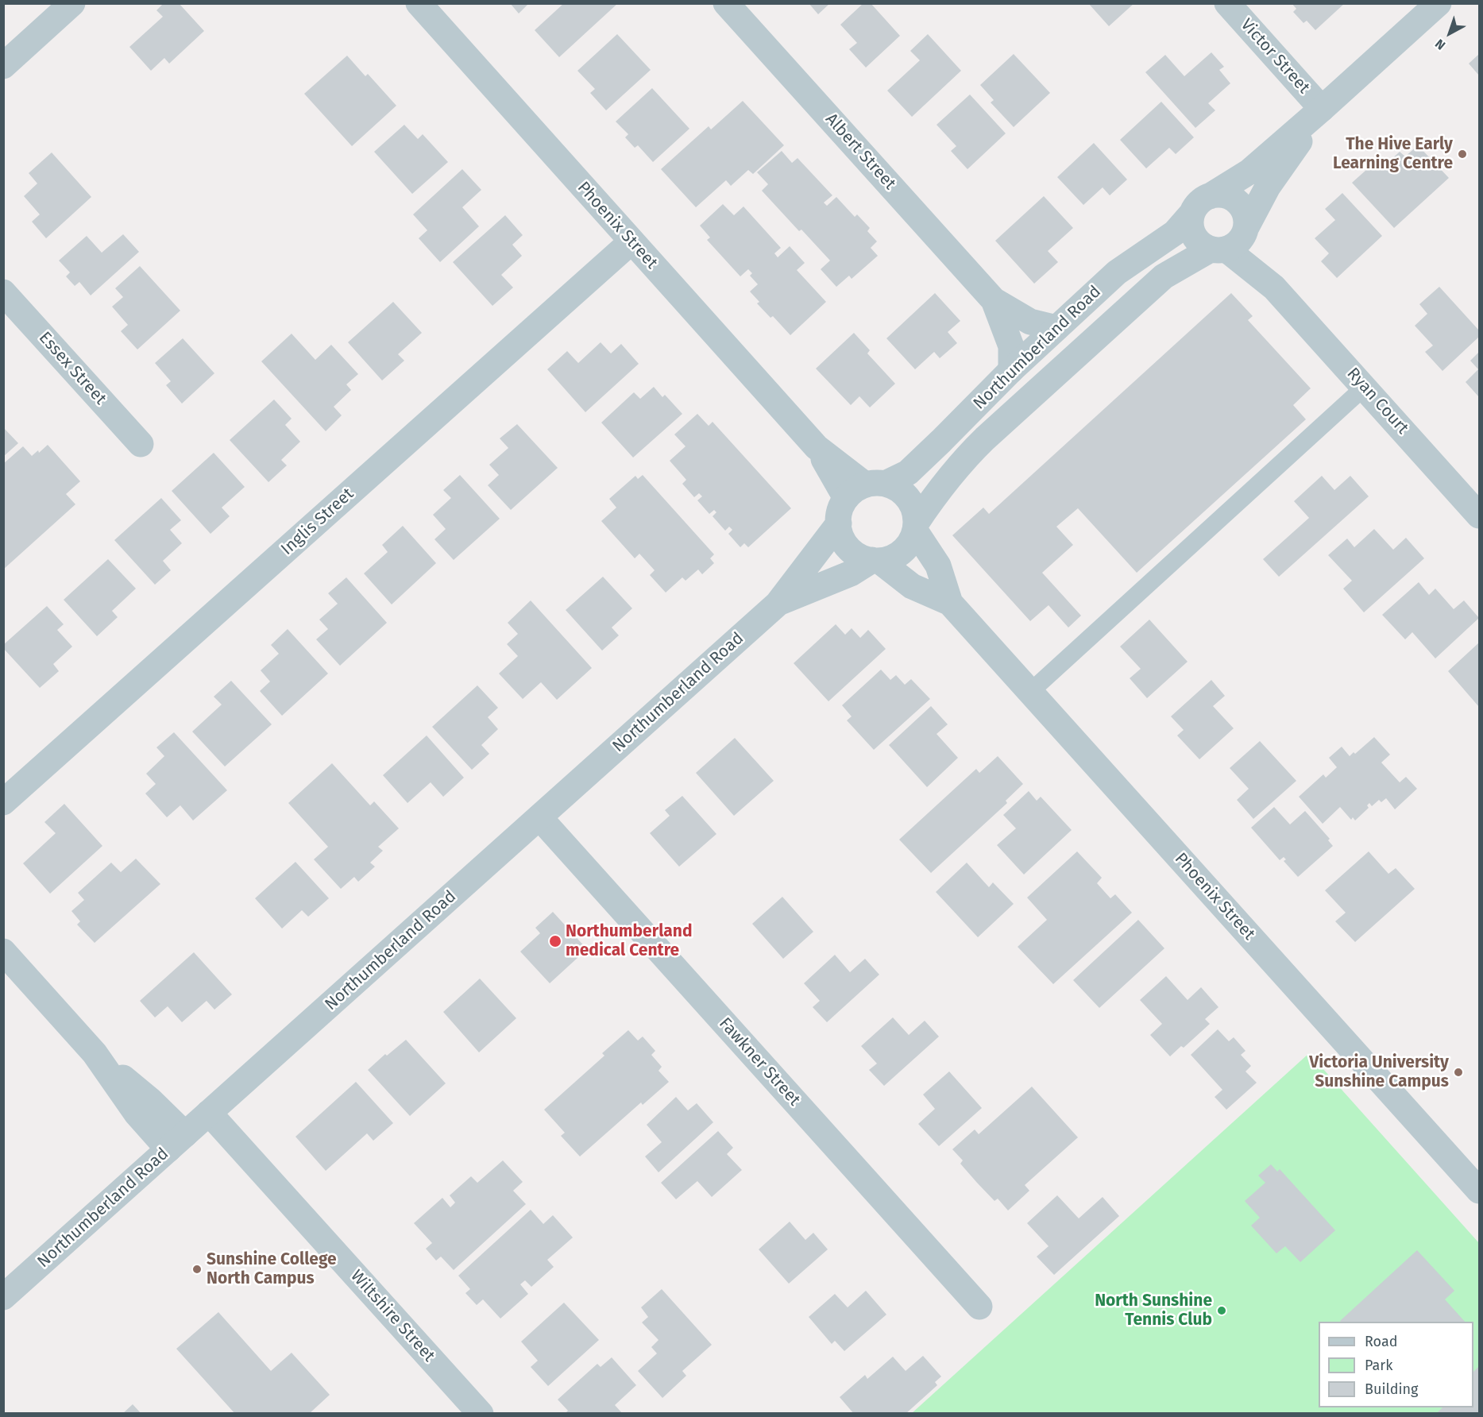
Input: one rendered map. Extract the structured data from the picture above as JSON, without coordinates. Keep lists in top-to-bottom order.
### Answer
{
  "streets": {
    "street": [
      "Victor Street",
      "Albert Street",
      "Phoenix Street",
      "Northumberland Road",
      "Essex Street",
      "Ryan Court",
      "Inglis Street",
      "Fawkner Street",
      "Wiltshire Street"
    ]
  },
  "crossings": [
    ["Victor Street", "Northumberland Road"],
    ["Albert Street", "Northumberland Road"],
    ["Phoenix Street", "Northumberland Road"],
    ["Phoenix Street", "Inglis Street"],
    ["Northumberland Road", "Ryan Court"],
    ["Northumberland Road", "Fawkner Street"],
    ["Northumberland Road", "Wiltshire Street"]
  ],
  "places": [
    "The Hive Early Learning Centre",
    "Northumberland medical Centre",
    "Victoria University Sunshine Campus",
    "Sunshine College North Campus",
    "North Sunshine Tennis Club"
  ],
  "legend": ["Road", "Park", "Building"],
  "north": "bottom left"
}
